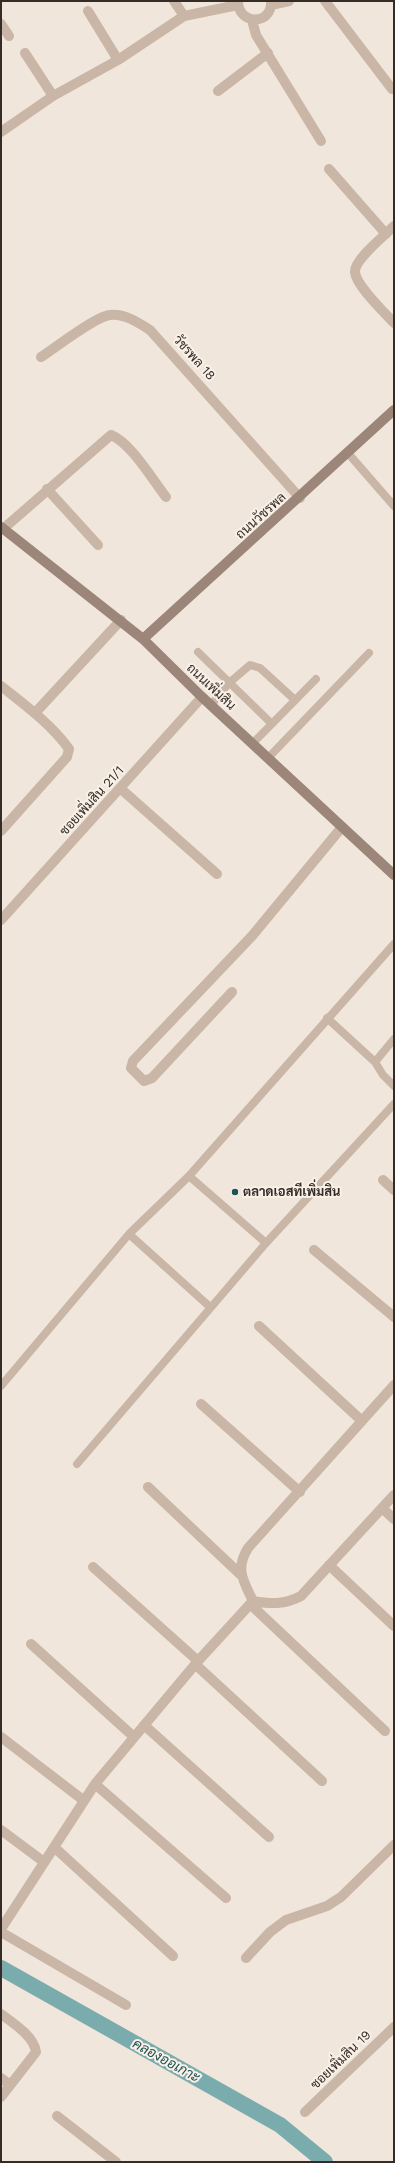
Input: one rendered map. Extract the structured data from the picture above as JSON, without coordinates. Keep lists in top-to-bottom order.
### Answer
{
  "streets": {
    "street": [
      "วัชรพล 18",
      "ถนนวัชรพล",
      "ถนนเพิ่มสิน",
      "ซอยเพิ่มสิน 21/1",
      "ซอยเพิ่มสิน 19"
    ]
  },
  "crossings": [
    ["วัชรพล 18", "ถนนวัชรพล"],
    ["ถนนวัชรพล", "ถนนเพิ่มสิน"],
    ["ถนนเพิ่มสิน", "ซอยเพิ่มสิน 21/1"]
  ],
  "water": ["คลองออเกาะ"],
  "places": ["ตลาดเอสทีเพิ่มสิน"]
}
